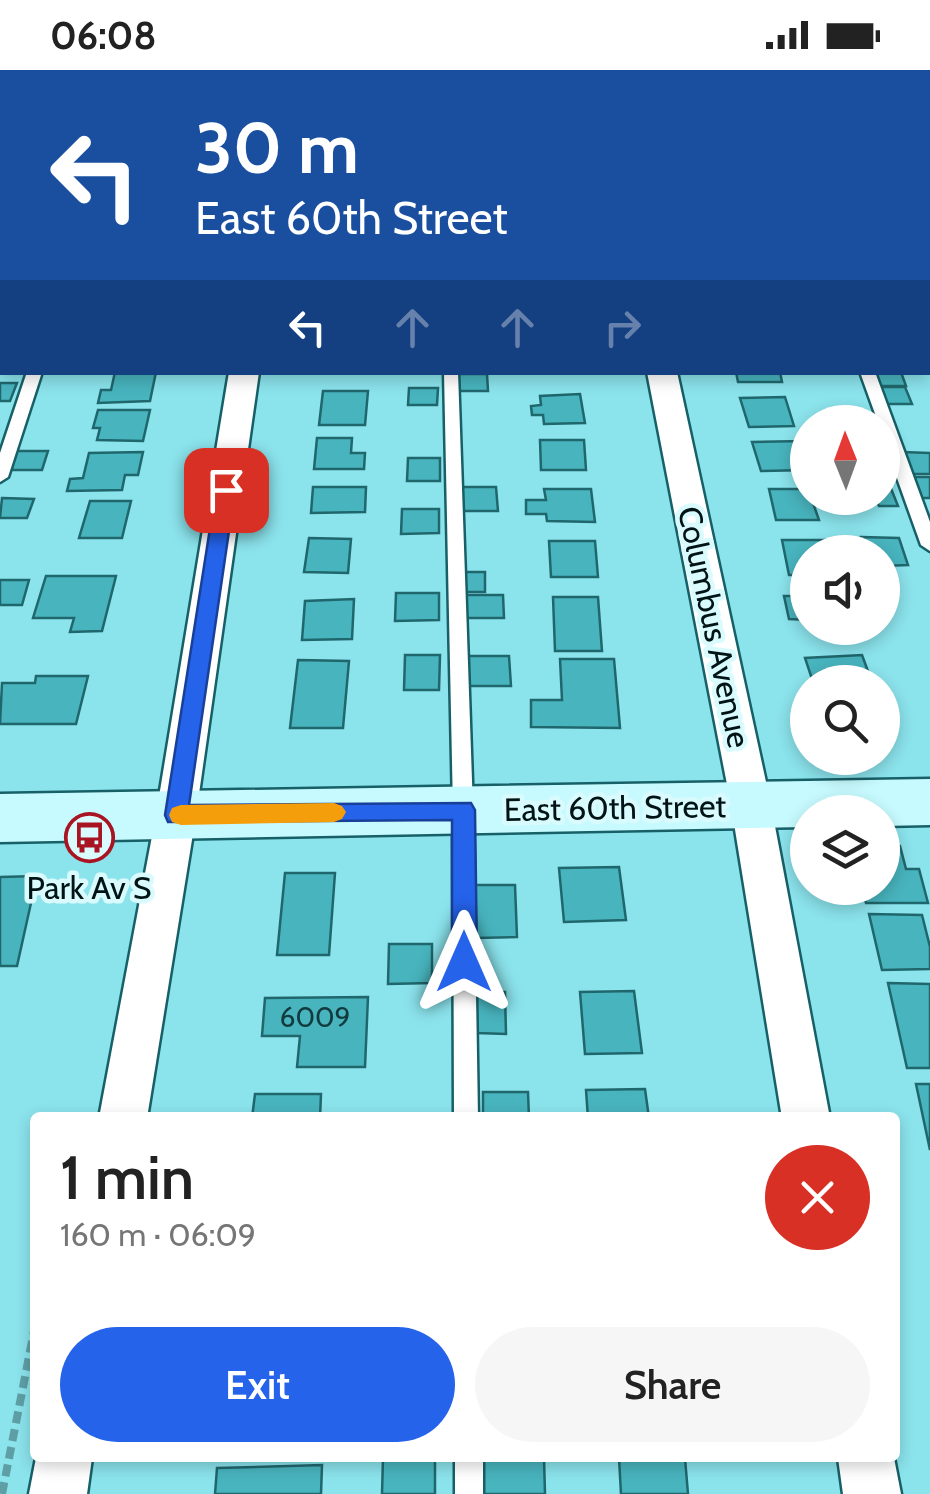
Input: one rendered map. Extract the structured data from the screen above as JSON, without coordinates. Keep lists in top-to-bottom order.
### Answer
{
  "streets": {
    "street": ["Columbus Avenue", "East 60th Street"]
  },
  "crossings": [
    ["Columbus Avenue", "East 60th Street"]
  ],
  "places": {
    "bus stop": ["Park Av S"]
  },
  "house_numbers": ["6009"],
  "north": "top",
  "page": {
    "status": "06:08",
    "turn": ["30 m", "East 60th Street"],
    "heading": ["1 min", "160 m · 06:09"],
    "buttons": ["Exit", "Share"]
  }
}
